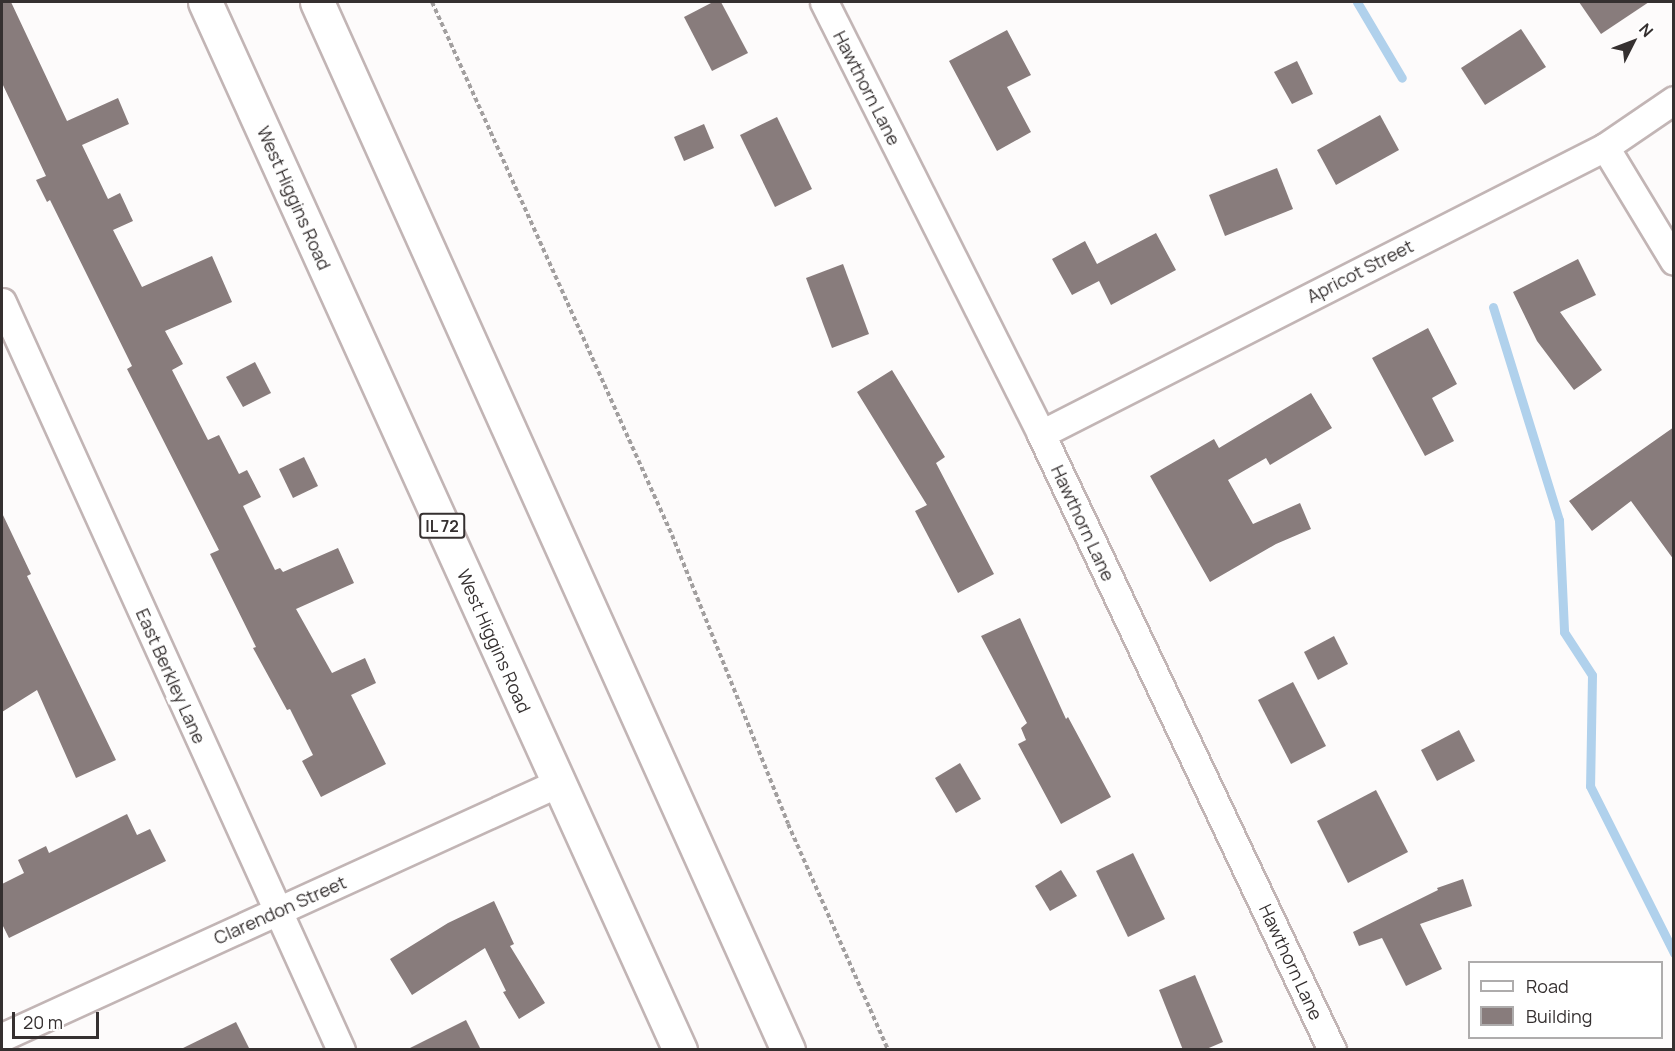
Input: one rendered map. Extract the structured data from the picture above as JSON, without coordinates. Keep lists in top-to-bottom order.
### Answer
{
  "streets": {
    "main road": ["West Higgins Road", "IL 72"],
    "street": [
      "Hawthorn Lane",
      "Apricot Street",
      "East Berkley Lane",
      "Clarendon Street"
    ]
  },
  "crossings": [
    ["Hawthorn Lane", "Apricot Street"],
    ["West Higgins Road", "Clarendon Street"],
    ["East Berkley Lane", "Clarendon Street"]
  ],
  "legend": ["Road", "Building"],
  "scale_bar": "20 m",
  "north": "top right"
}
